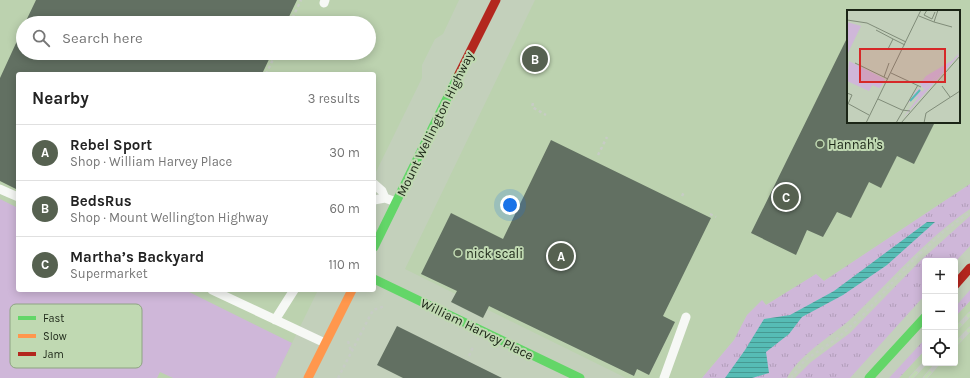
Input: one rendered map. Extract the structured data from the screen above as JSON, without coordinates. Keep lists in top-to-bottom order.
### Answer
{
  "streets": {
    "main road": ["Mount Wellington Highway", "William Harvey Place"]
  },
  "places": ["Hannah's", "nick scali"],
  "legend": ["Fast", "Slow", "Jam"],
  "page": {
    "search": "Search here",
    "pins": ["B", "C", "A"],
    "heading": ["Nearby", "3 results"],
    "list": [
      {
        "mark": "A",
        "name": "Rebel Sport",
        "note": "Shop · William Harvey Place",
        "value": "30 m"
      },
      {
        "mark": "B",
        "name": "BedsRus",
        "note": "Shop · Mount Wellington Highway",
        "value": "60 m"
      },
      {
        "mark": "C",
        "name": "Martha’s Backyard",
        "note": "Supermarket",
        "value": "110 m"
      }
    ],
    "map_buttons": ["+", "−"]
  }
}
